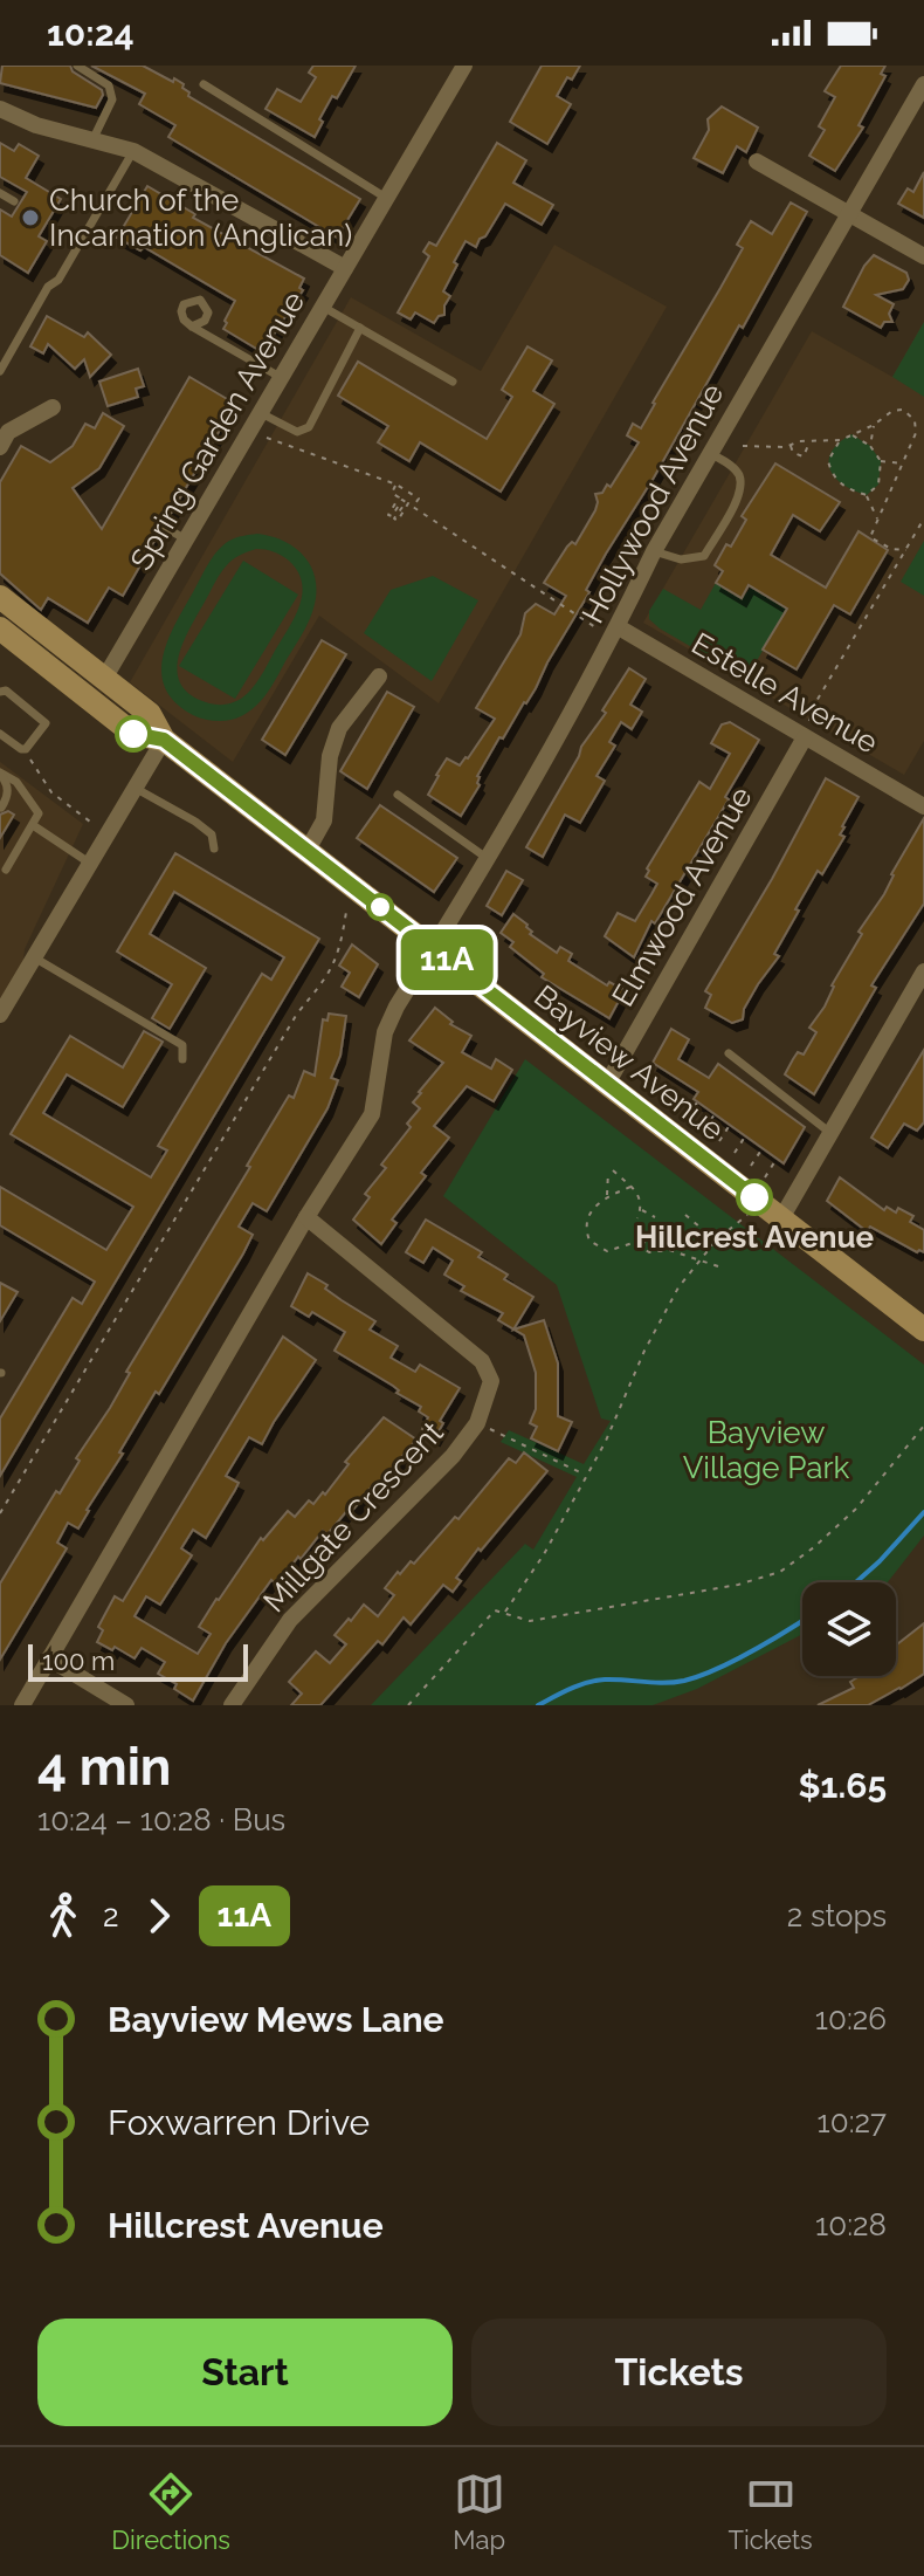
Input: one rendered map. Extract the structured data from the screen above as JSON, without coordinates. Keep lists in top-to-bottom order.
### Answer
{
  "streets": {
    "main road": ["Bayview Avenue"],
    "street": [
      "Spring Garden Avenue",
      "Hollywood Avenue",
      "Estelle Avenue",
      "Elmwood Avenue",
      "Millgate Crescent"
    ]
  },
  "crossings": [
    ["Spring Garden Avenue", "Bayview Avenue"],
    ["Hollywood Avenue", "Estelle Avenue"],
    ["Hollywood Avenue", "Bayview Avenue"],
    ["Hollywood Avenue", "Millgate Crescent"],
    ["Estelle Avenue", "Elmwood Avenue"],
    ["Elmwood Avenue", "Bayview Avenue"]
  ],
  "parks": ["Bayview Village Park"],
  "places": ["Church of the Incarnation (Anglican)", "Hillcrest Avenue"],
  "lines": ["bus line 11A"],
  "scale_bar": "100 m",
  "page": {
    "status": "10:24",
    "on_map": "11A",
    "scale": "100 m",
    "heading": ["4 min", "10:24 – 10:28 · Bus", "$1.65"],
    "legs": ["2", "11A", "2 stops"],
    "list": [
      {
        "name": "Bayview Mews Lane",
        "value": "10:26"
      },
      {
        "name": "Foxwarren Drive",
        "value": "10:27"
      },
      {
        "name": "Hillcrest Avenue",
        "value": "10:28"
      }
    ],
    "buttons": ["Start", "Tickets"],
    "tabs": ["Directions", "Map", "Tickets"]
  }
}
